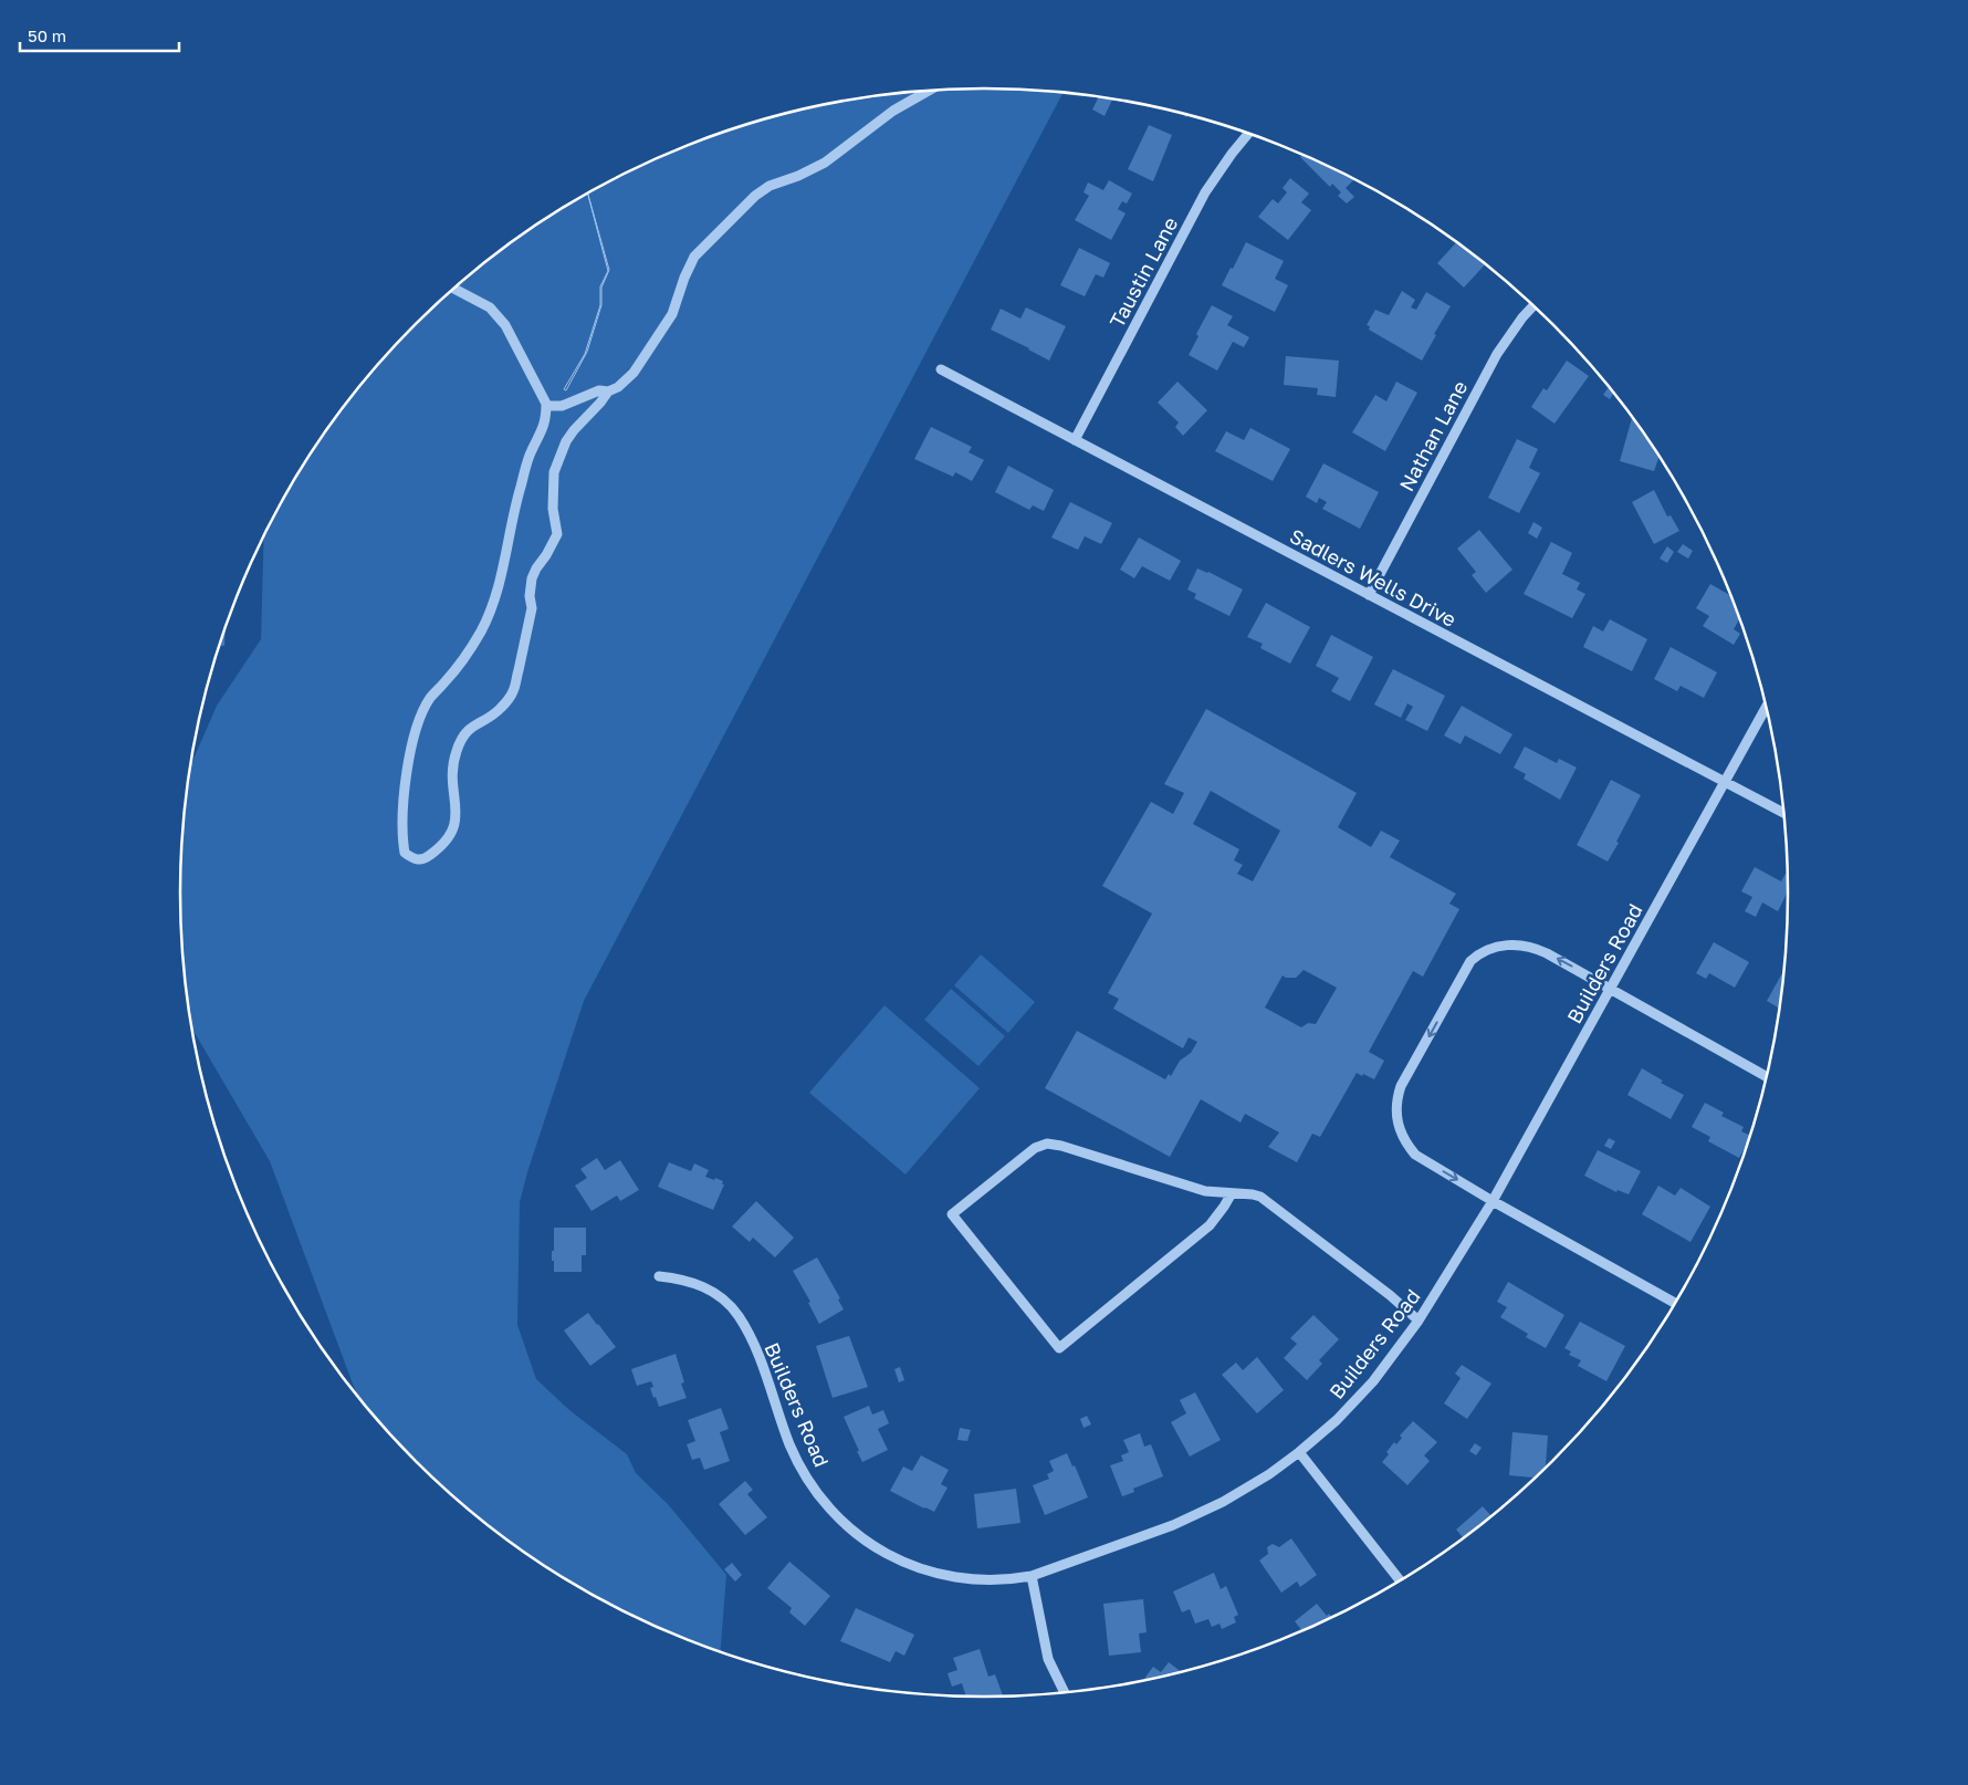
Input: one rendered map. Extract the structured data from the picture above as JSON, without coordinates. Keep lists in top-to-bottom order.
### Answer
{
  "streets": {
    "street": [
      "Taustin Lane",
      "Nathan Lane",
      "Sadlers Wells Drive",
      "Builders Road"
    ]
  },
  "crossings": [
    ["Taustin Lane", "Sadlers Wells Drive"],
    ["Nathan Lane", "Sadlers Wells Drive"],
    ["Sadlers Wells Drive", "Builders Road"]
  ],
  "scale_bar": "50 m"
}
